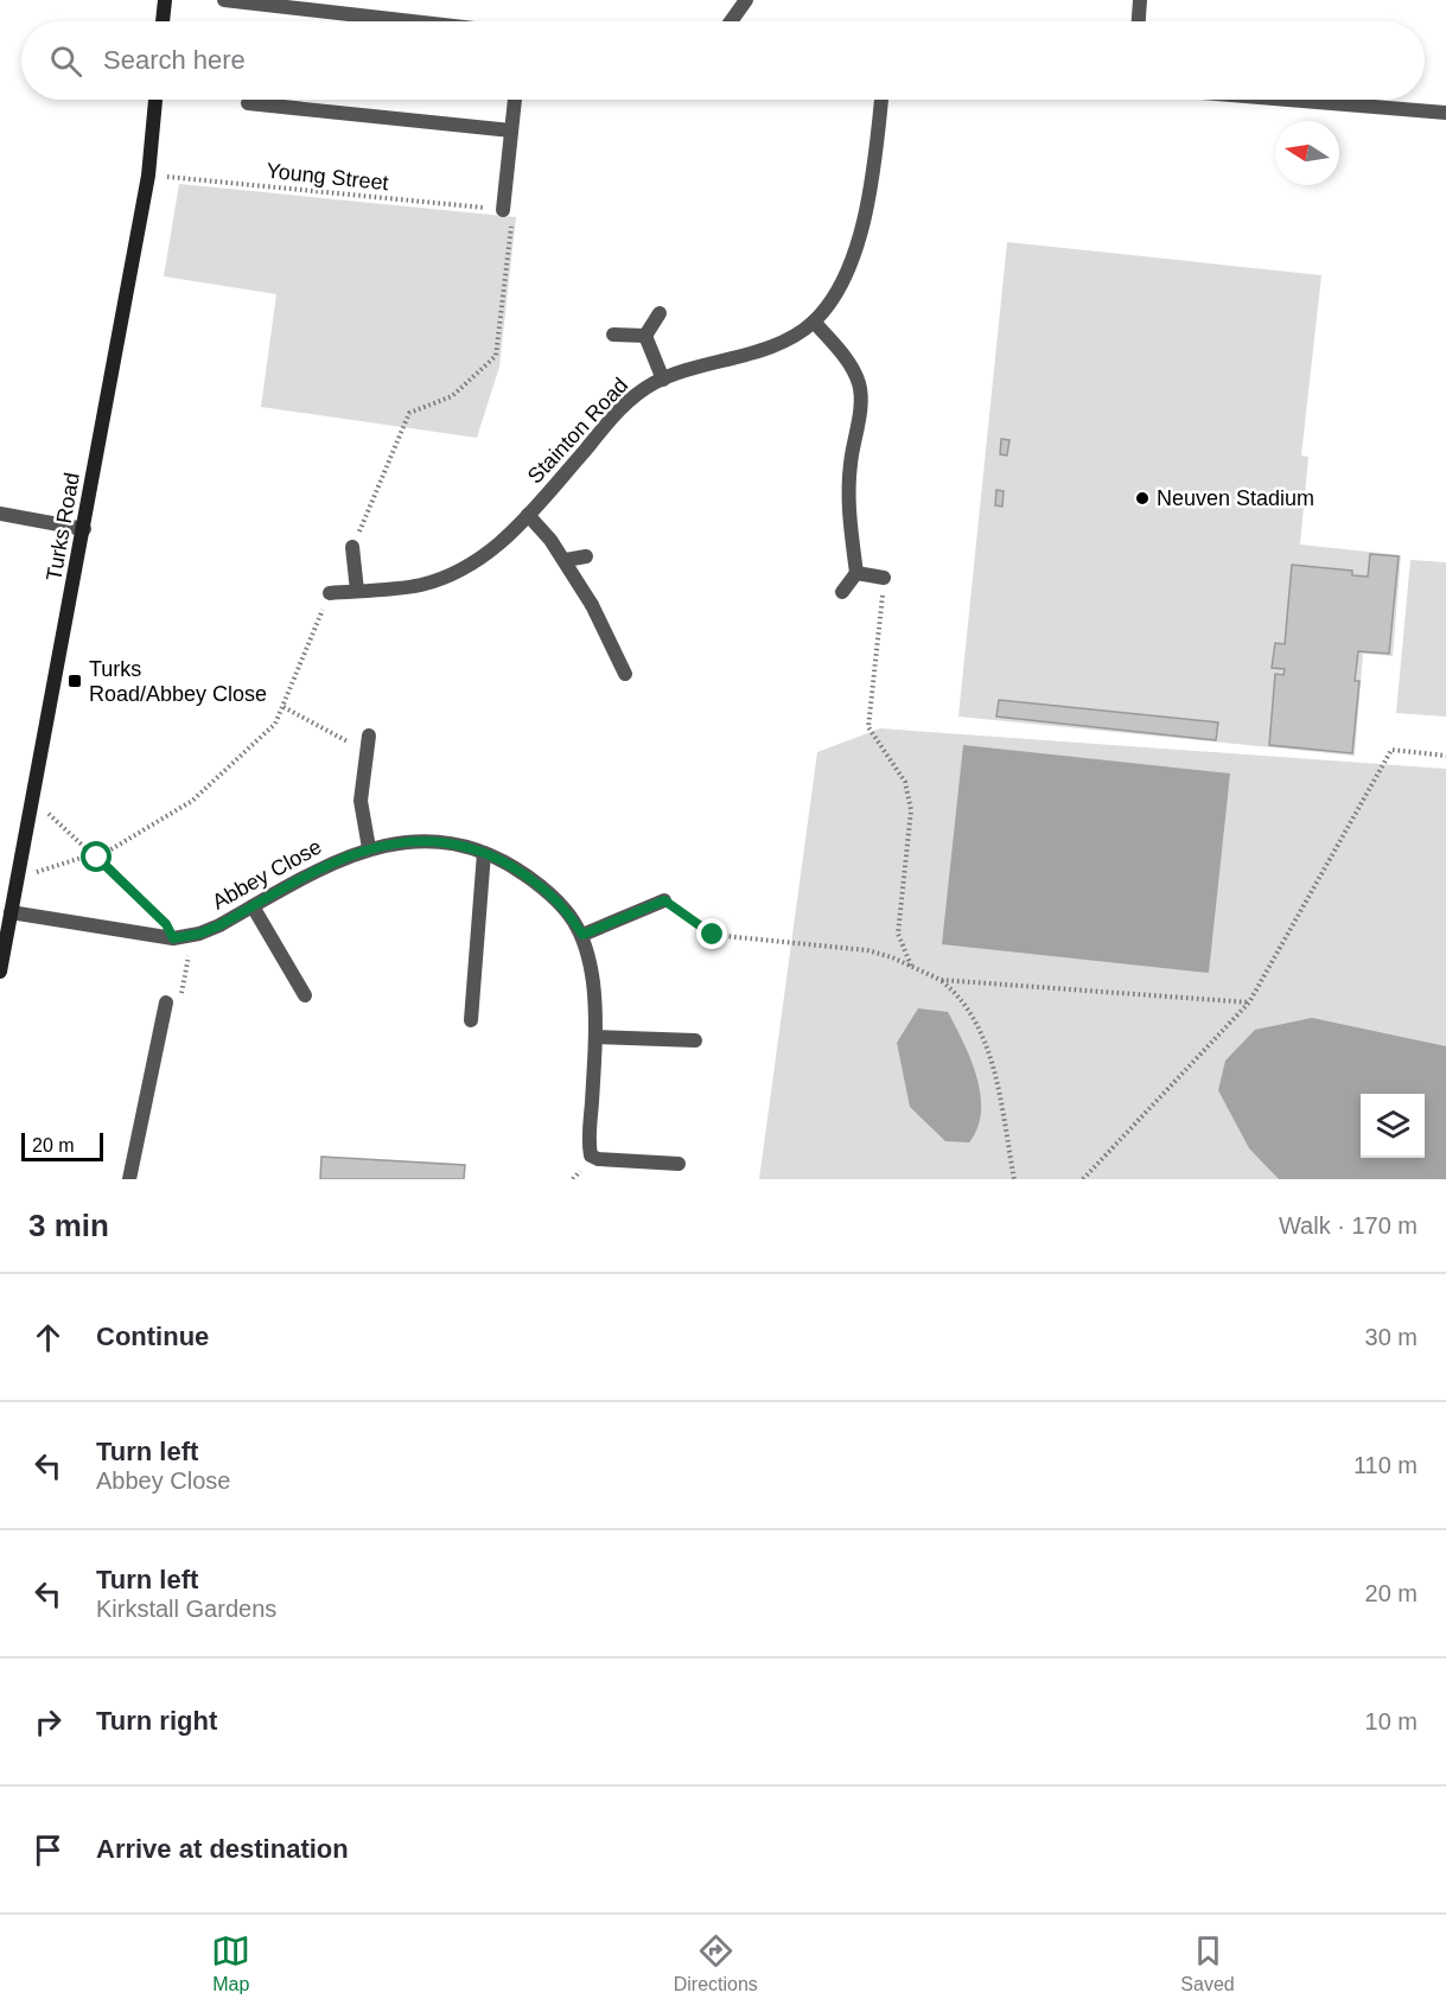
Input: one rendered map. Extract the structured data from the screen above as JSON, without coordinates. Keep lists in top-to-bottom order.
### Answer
{
  "streets": {
    "street": ["Stainton Road", "Turks Road", "Abbey Close"],
    "path": ["Young Street"]
  },
  "crossings": [
    ["Young Street", "Turks Road"],
    ["Turks Road", "Abbey Close"]
  ],
  "places": {
    "other": ["Neuven Stadium"],
    "transit": ["Turks Road/Abbey Close"]
  },
  "scale_bar": "20 m",
  "north": "left",
  "page": {
    "search": "Search here",
    "scale": "20 m",
    "heading": ["3 min", "Walk · 170 m"],
    "list": [
      ["Continue", "30 m"],
      ["Turn left", "Abbey Close", "110 m"],
      ["Turn left", "Kirkstall Gardens", "20 m"],
      ["Turn right", "10 m"],
      "Arrive at destination"
    ],
    "nav": ["Map", "Directions", "Saved"]
  }
}
